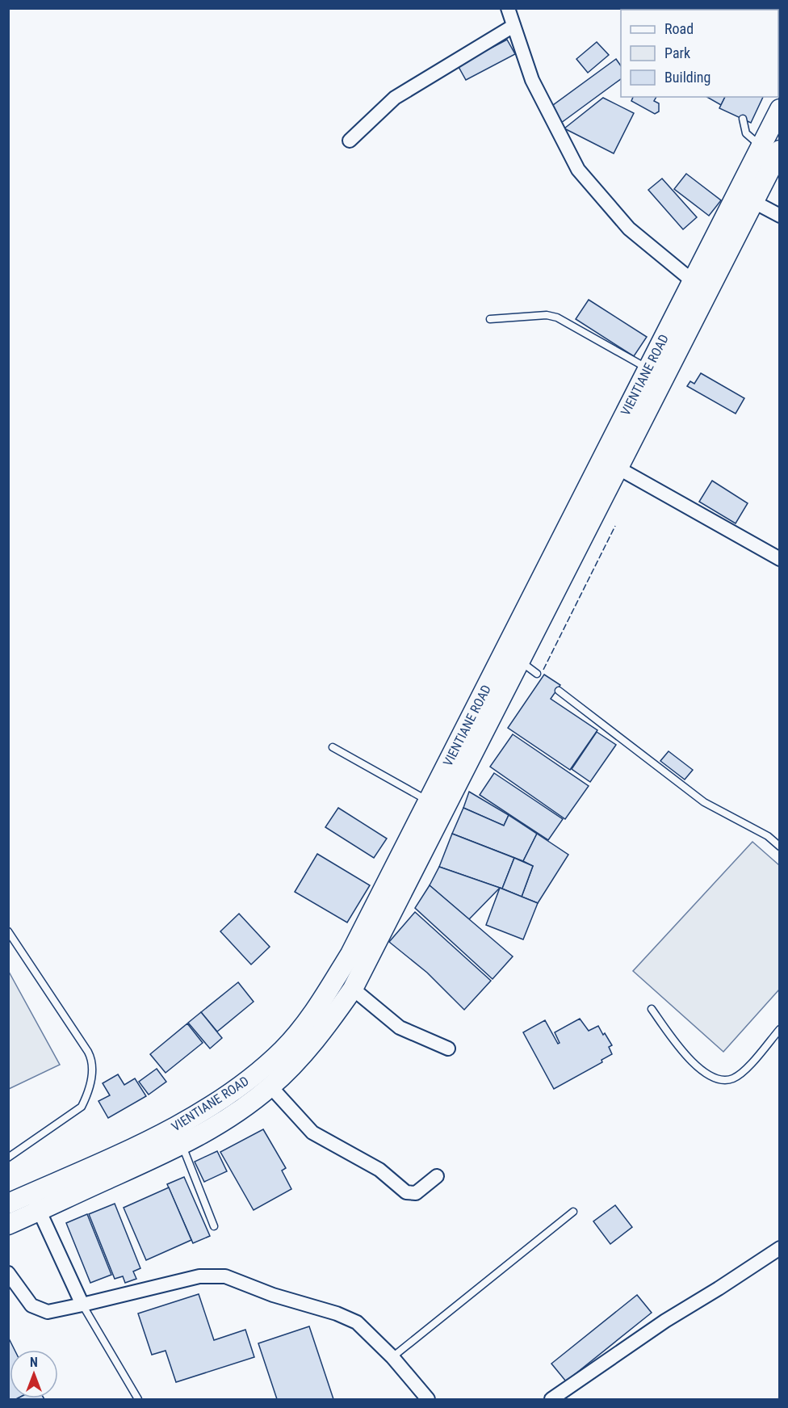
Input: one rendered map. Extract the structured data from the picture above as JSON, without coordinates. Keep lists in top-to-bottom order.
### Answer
{
  "streets": {
    "main road": ["VIENTIANE ROAD"]
  },
  "legend": ["Road", "Park", "Building"],
  "north": "top"
}
